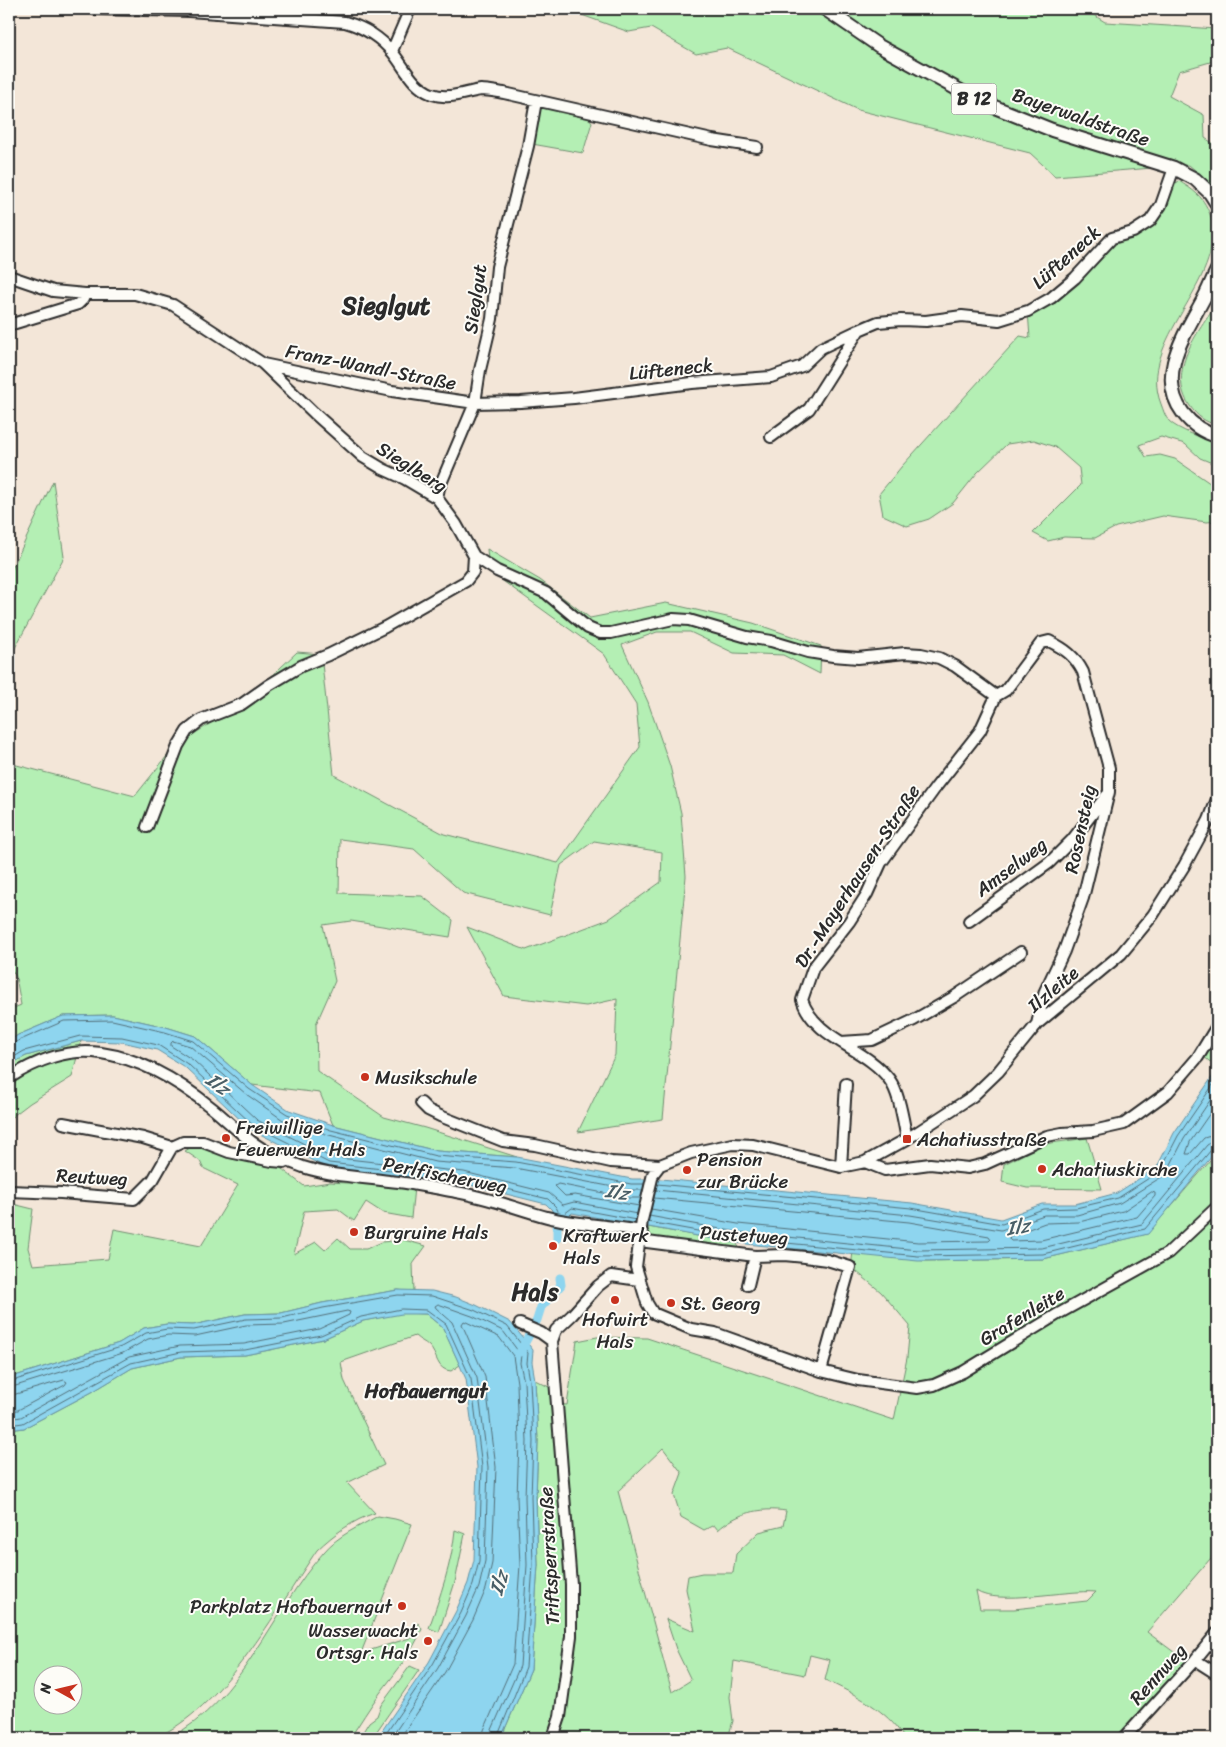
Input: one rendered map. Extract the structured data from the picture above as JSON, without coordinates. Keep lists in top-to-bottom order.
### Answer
{
  "streets": {
    "main road": ["B 12", "Bayerwaldstraße"],
    "street": [
      "Lüfteneck",
      "Sieglgut",
      "Franz-Wandl-Straße",
      "Sieglberg",
      "Rosensteig",
      "Amselweg",
      "Dr.-Mayerhausen-Straße",
      "Ilzleite",
      "Perlfischerweg",
      "Reutweg",
      "Pustetweg",
      "Grafenleite",
      "Triftsperrstraße",
      "Rennweg"
    ]
  },
  "crossings": [
    ["Bayerwaldstraße", "Lüfteneck"],
    ["Lüfteneck", "Sieglgut"],
    ["Lüfteneck", "Franz-Wandl-Straße"],
    ["Sieglgut", "Franz-Wandl-Straße"],
    ["Sieglgut", "Sieglberg"],
    ["Franz-Wandl-Straße", "Sieglberg"],
    ["Rosensteig", "Amselweg"],
    ["Rosensteig", "Dr.-Mayerhausen-Straße"],
    ["Rosensteig", "Ilzleite"],
    ["Dr.-Mayerhausen-Straße", "Ilzleite"],
    ["Perlfischerweg", "Pustetweg"],
    ["Perlfischerweg", "Grafenleite"],
    ["Pustetweg", "Grafenleite"]
  ],
  "districts": ["Sieglgut", "Hals", "Hofbauerngut"],
  "water": ["Ilz"],
  "places": {
    "other": [
      "Musikschule",
      "Freiwillige Feuerwehr Hals",
      "Achatiuskirche",
      "Pension zur Brücke",
      "Burgruine Hals",
      "Kraftwerk Hals",
      "Hofwirt Hals",
      "St. Georg",
      "Parkplatz Hofbauerngut",
      "Wasserwacht Ortsgr. Hals"
    ],
    "transit": ["Achatiusstraße"]
  },
  "north": "left"
}
